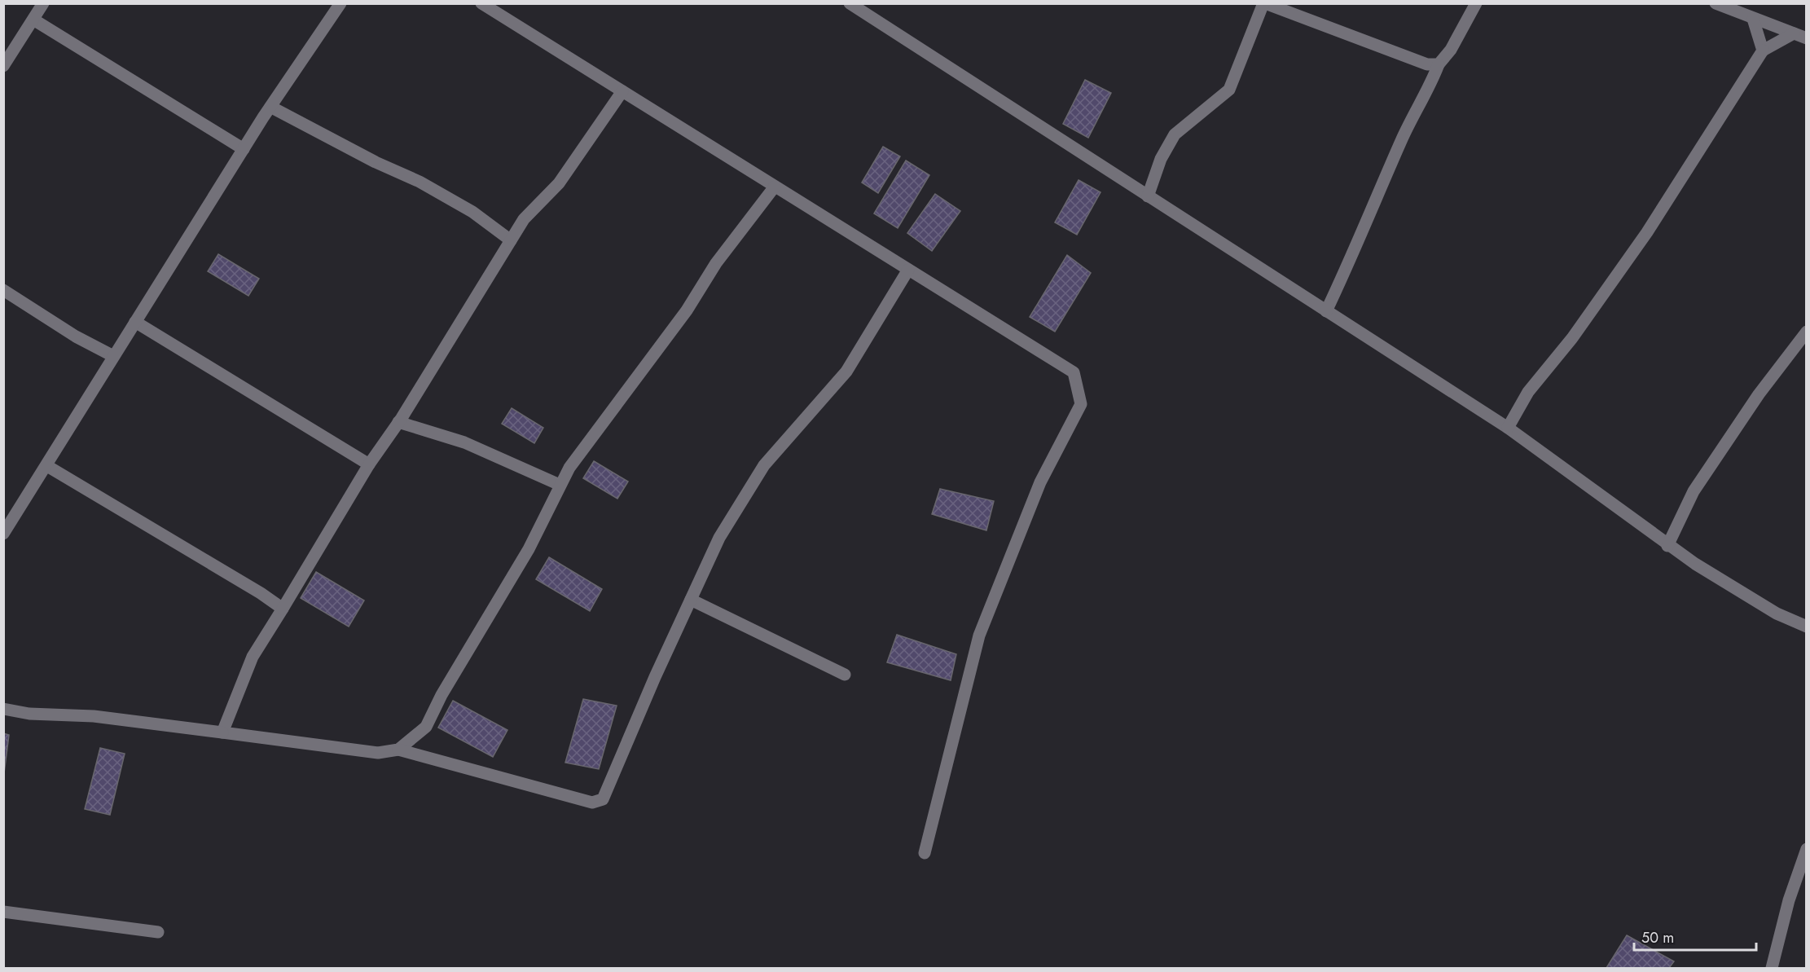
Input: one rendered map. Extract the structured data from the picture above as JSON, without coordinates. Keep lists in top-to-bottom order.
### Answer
{
  "scale_bar": "50 m"
}
